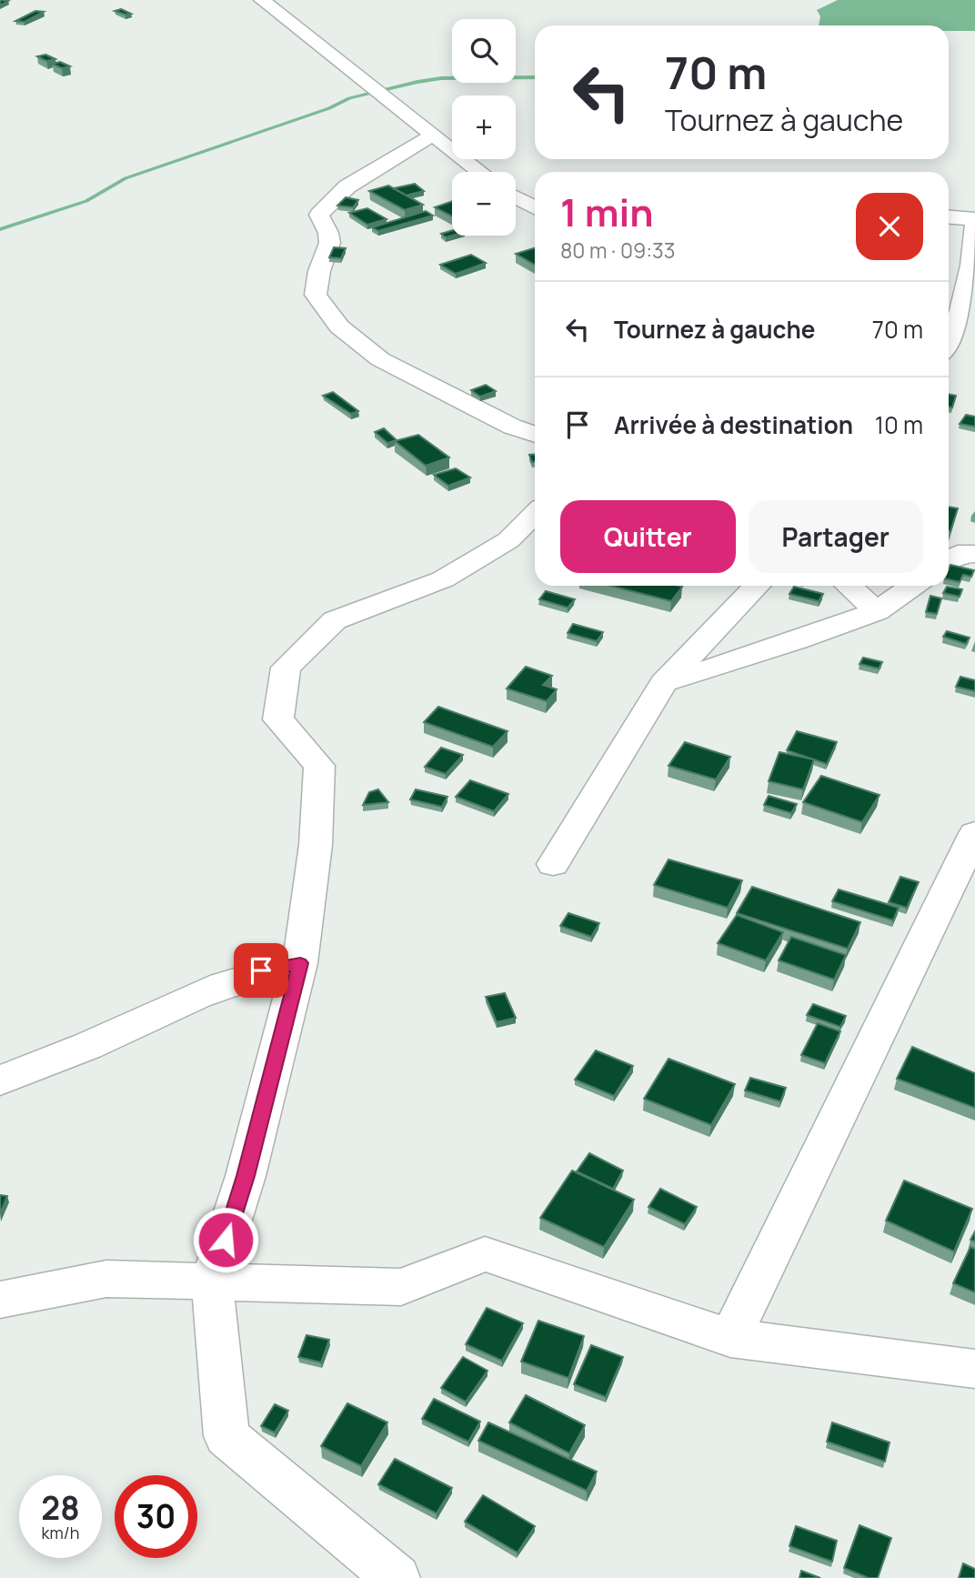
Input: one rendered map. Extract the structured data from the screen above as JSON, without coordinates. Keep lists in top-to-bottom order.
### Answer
{
  "page": {
    "map_buttons": ["+", "−"],
    "turn": ["70 m", "Tournez à gauche"],
    "heading": ["1 min", "80 m · 09:33"],
    "list": [
      {
        "name": "Tournez à gauche",
        "value": "70 m"
      },
      {
        "name": "Arrivée à destination",
        "value": "10 m"
      }
    ],
    "buttons": ["Quitter", "Partager"],
    "speed": "28 km/h",
    "limit": "30"
  }
}
